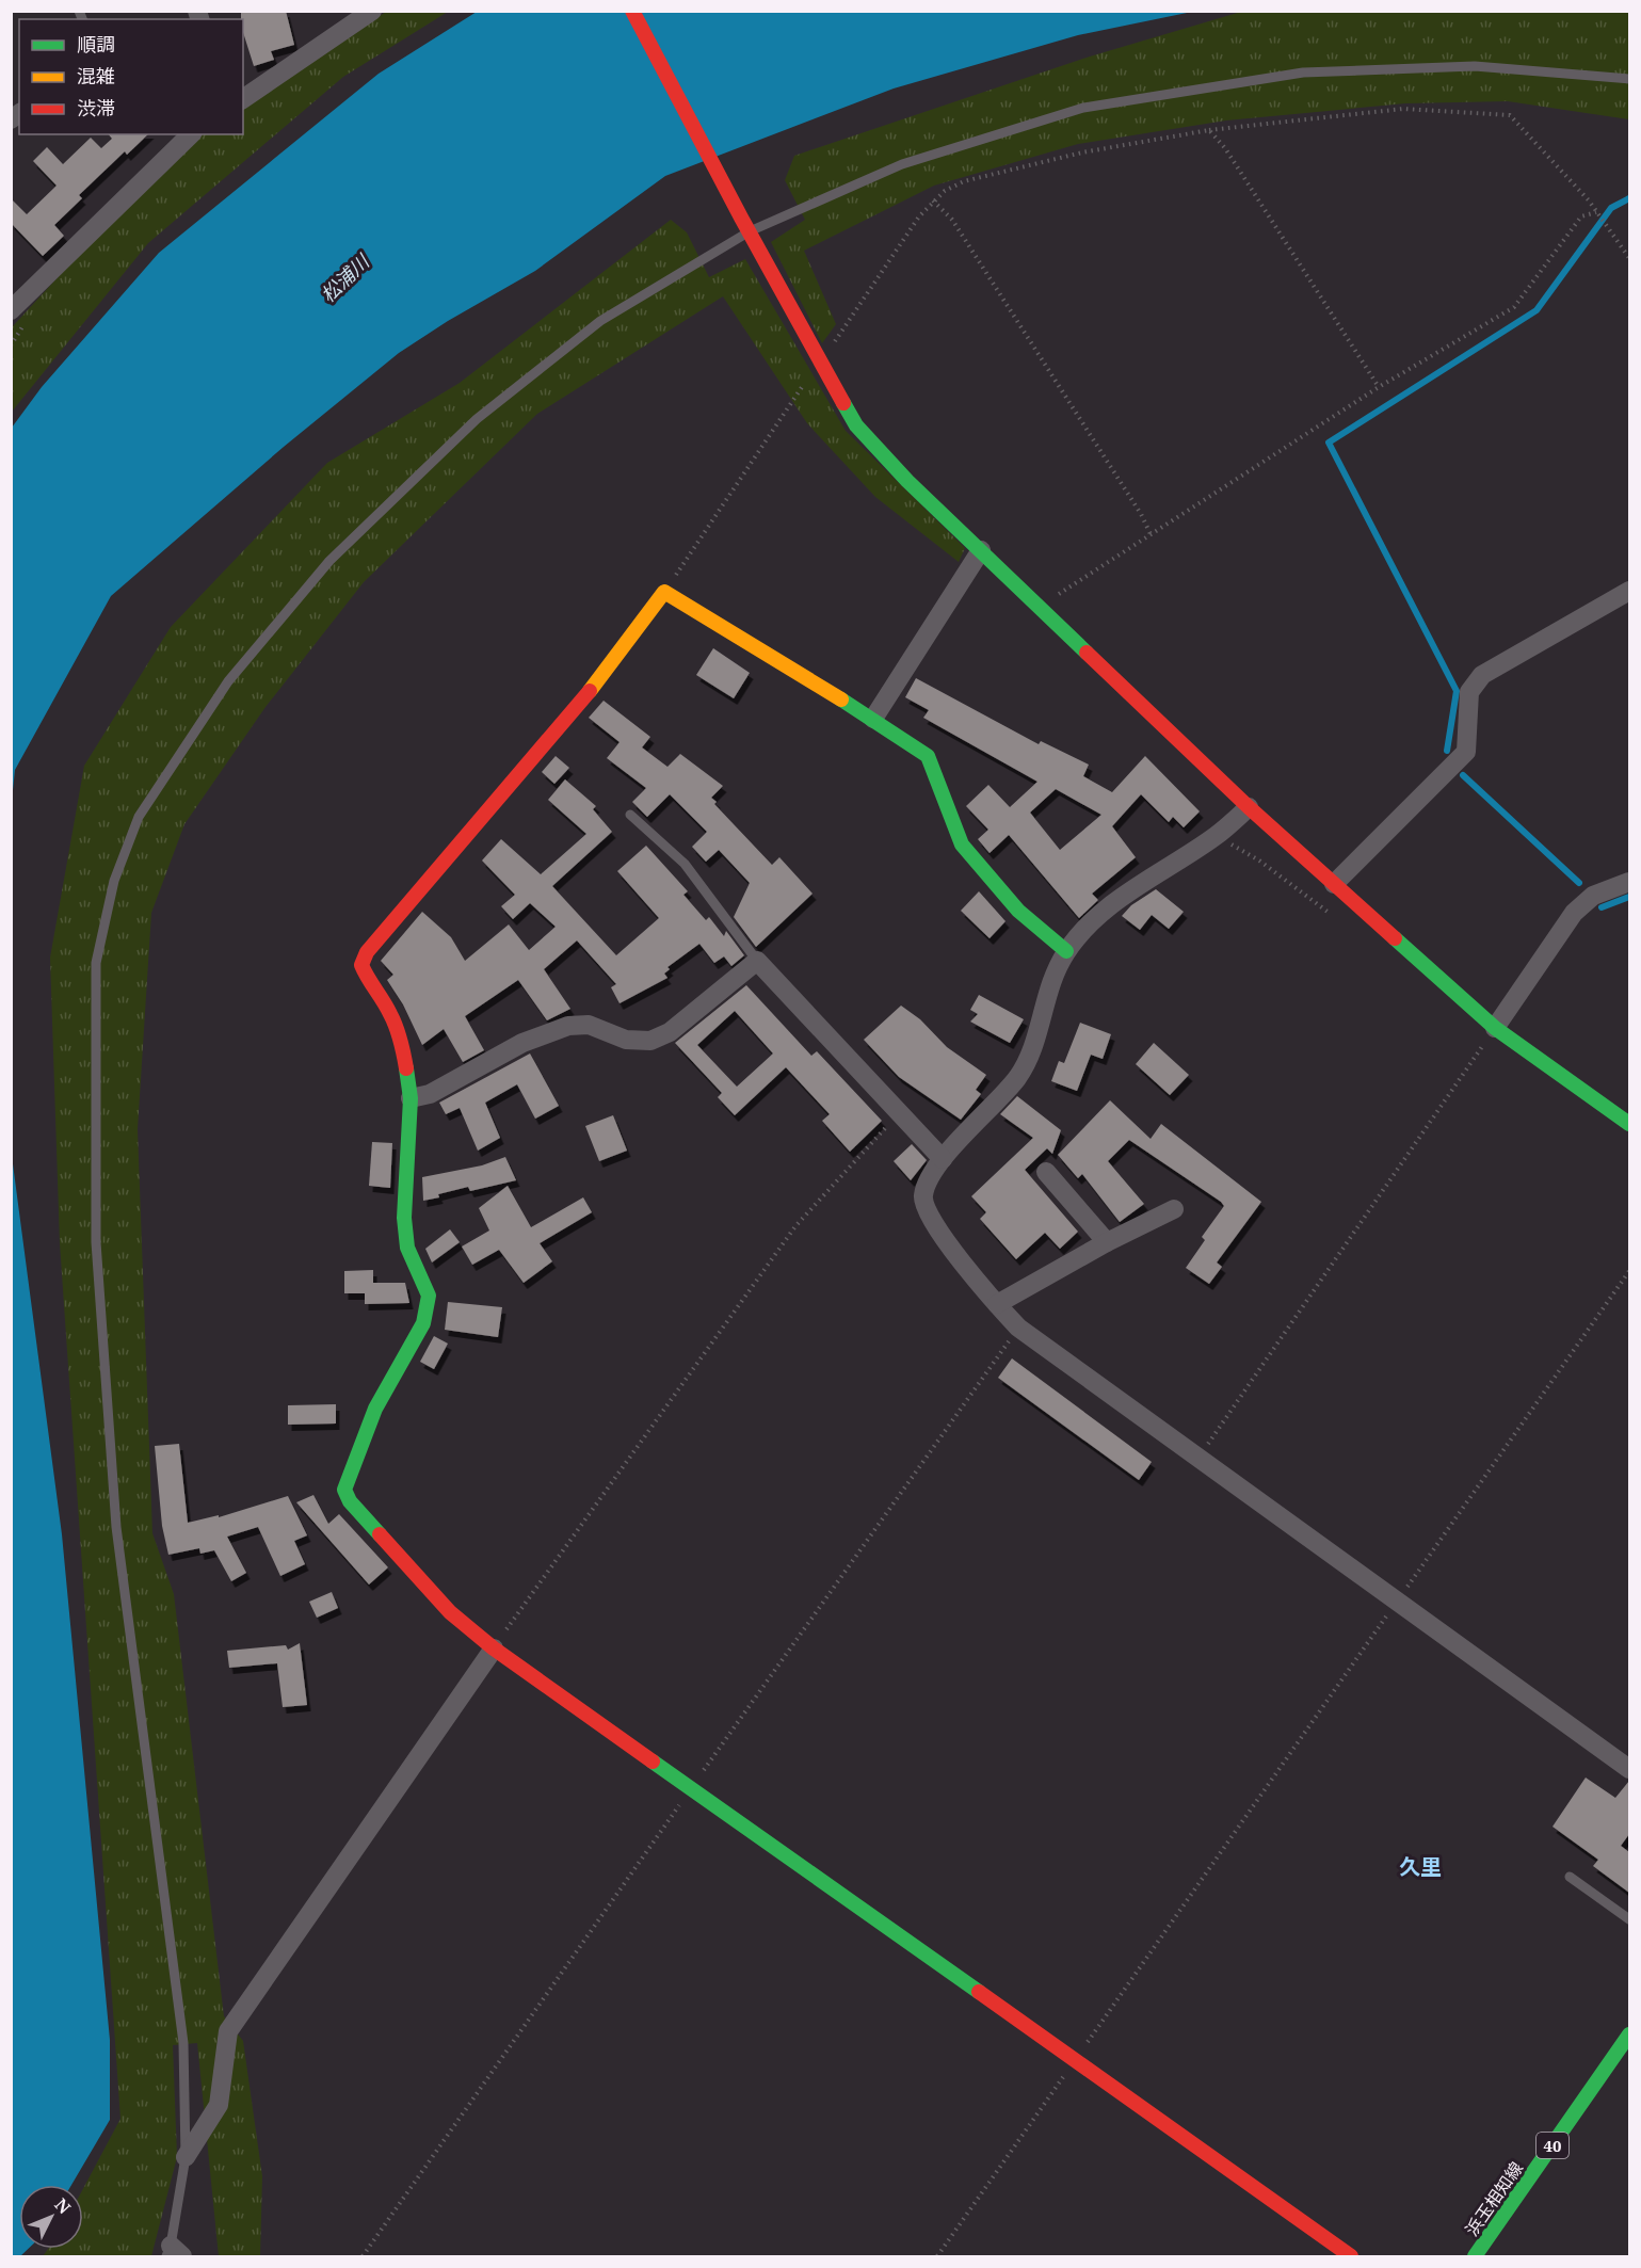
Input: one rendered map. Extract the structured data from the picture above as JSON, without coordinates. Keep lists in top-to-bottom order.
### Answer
{
  "streets": {
    "street": ["40", "浜玉相知線"]
  },
  "districts": ["久里"],
  "water": ["松浦川"],
  "legend": ["順調", "混雑", "渋滞"],
  "north": "top right"
}
